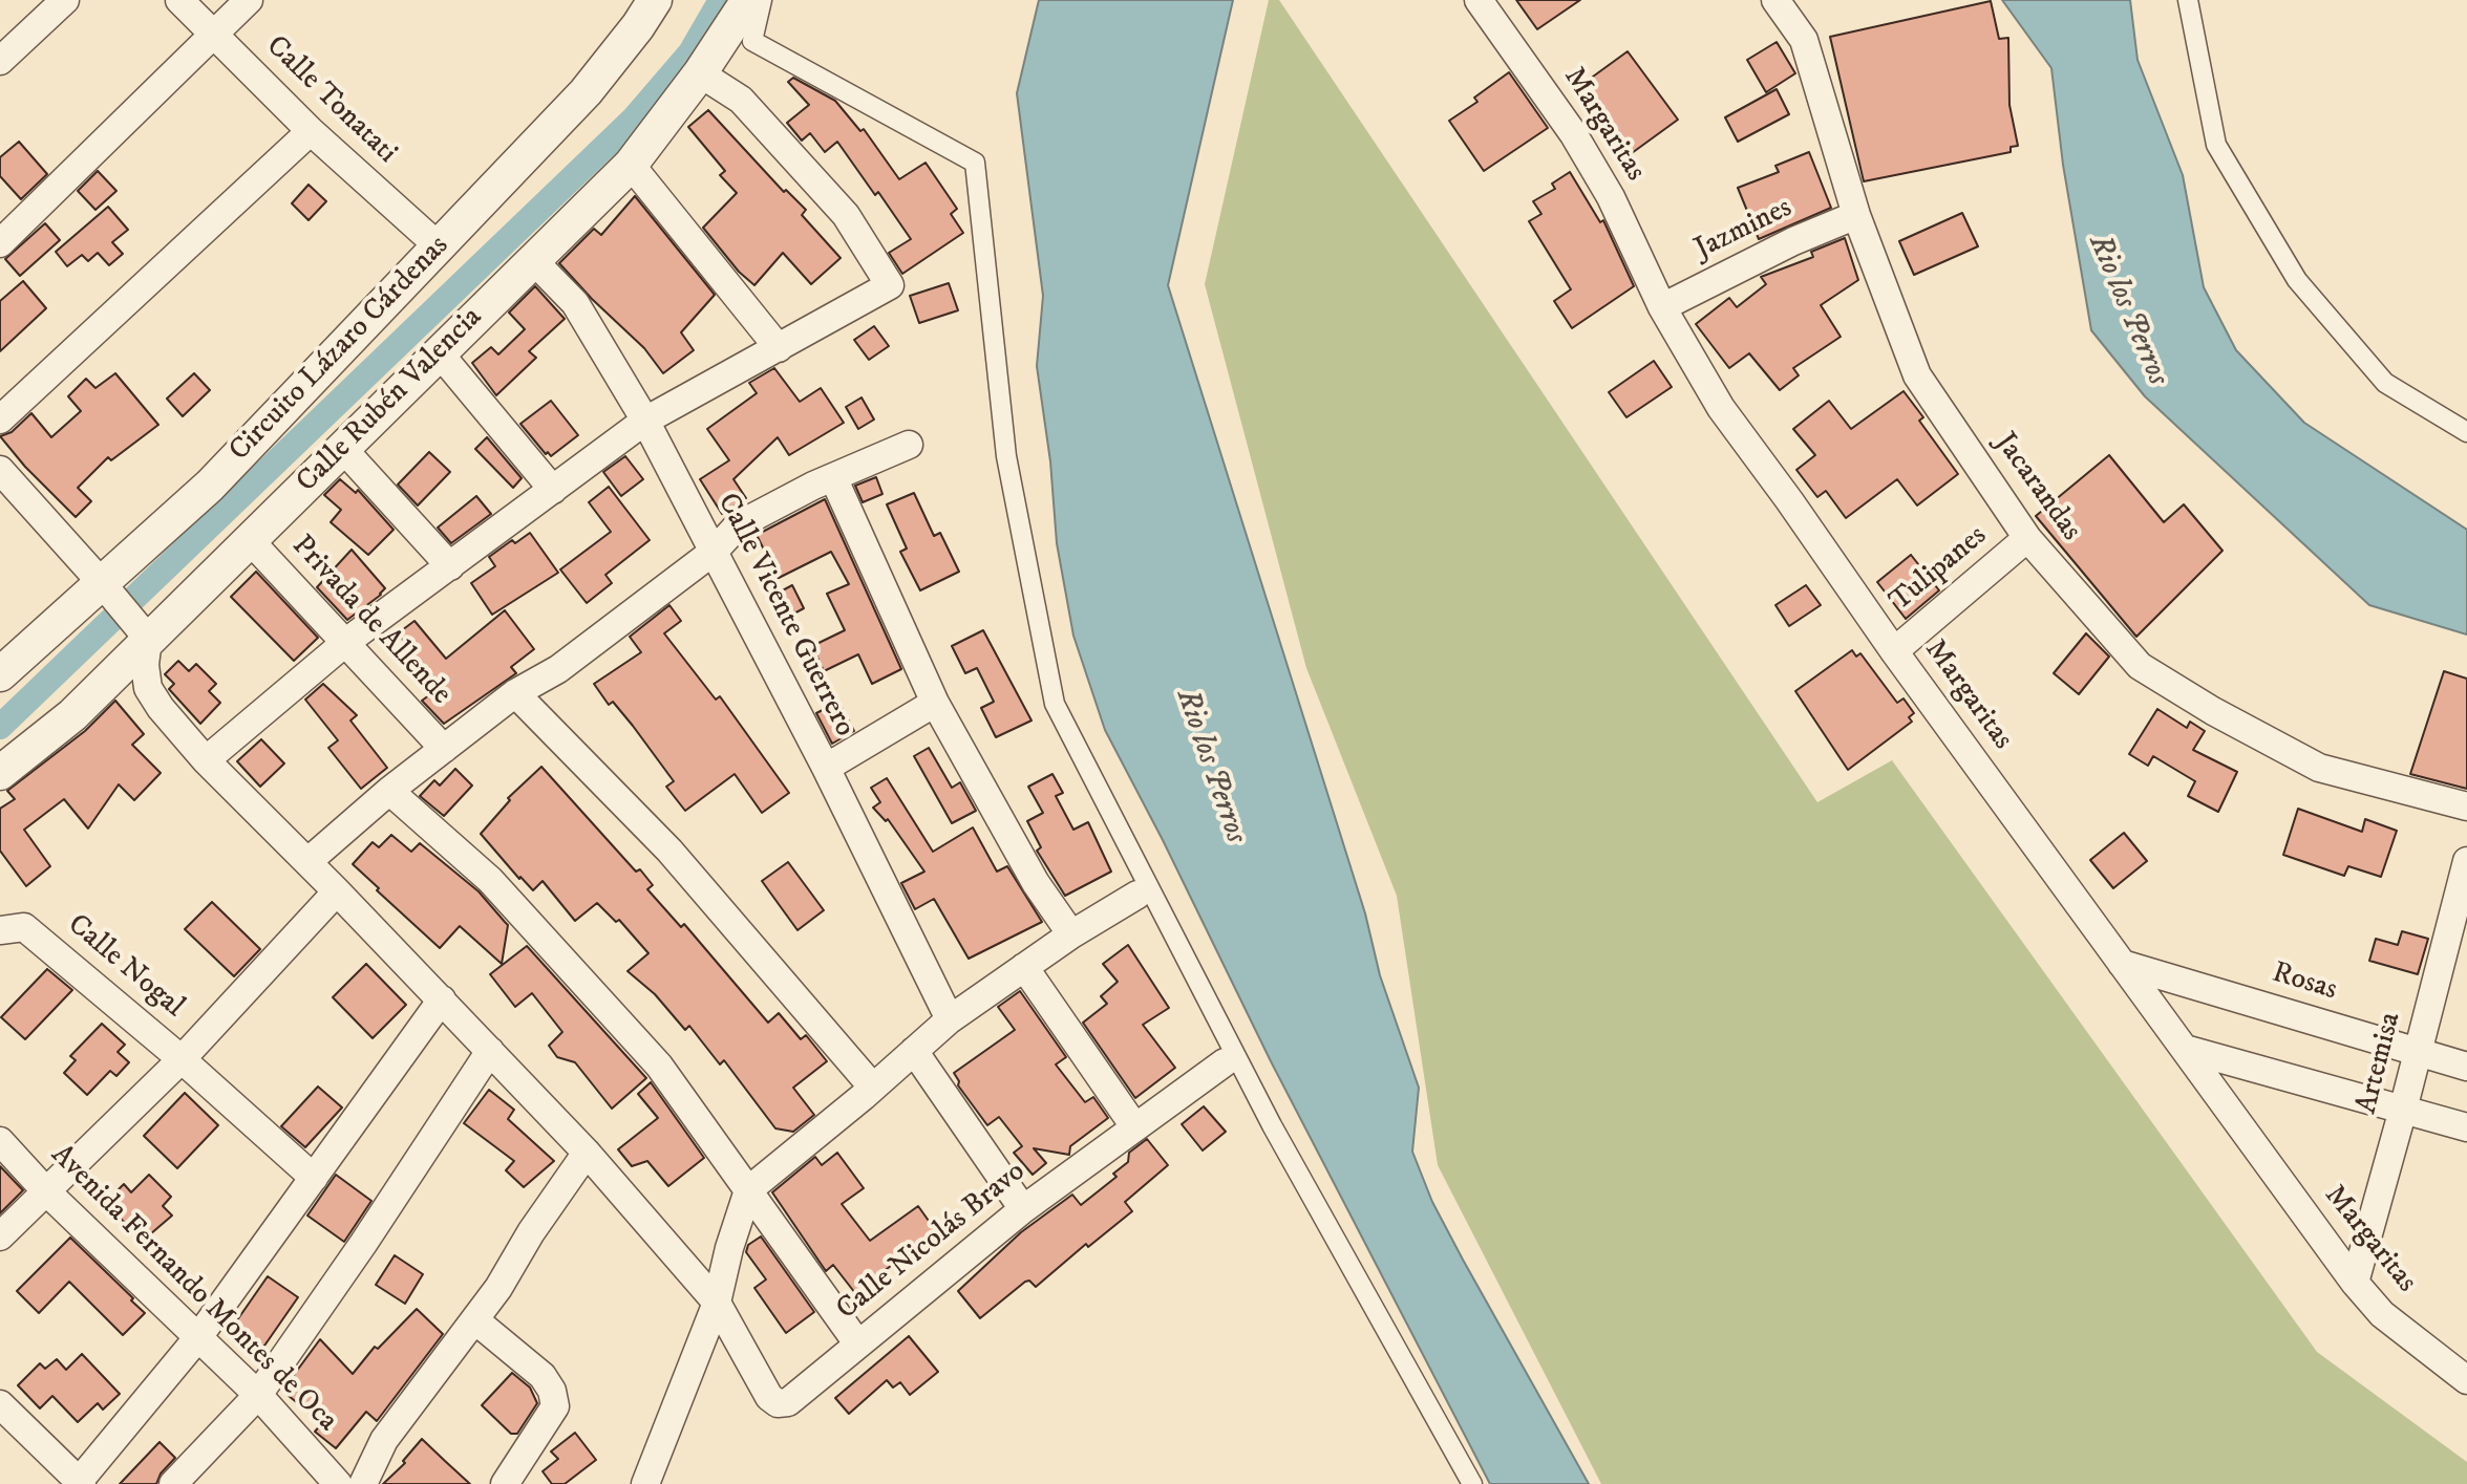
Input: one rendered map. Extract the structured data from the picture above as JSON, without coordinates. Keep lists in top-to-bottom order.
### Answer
{
  "streets": {
    "street": [
      "Calle Tonatati",
      "Margaritas",
      "Jazmines",
      "Circuito Lázaro Cárdenas",
      "Calle Rubén Valencia",
      "Jacarandas",
      "Tulipanes",
      "Calle Vicente Guerrero",
      "Privada de Allende",
      "Calle Nogal",
      "Rosas",
      "Artemisa",
      "Calle Nicolás Bravo",
      "Avenida Fernando Montes de Oca"
    ]
  },
  "crossings": [
    ["Calle Tonatati", "Circuito Lázaro Cárdenas"],
    ["Margaritas", "Jazmines"],
    ["Margaritas", "Tulipanes"],
    ["Margaritas", "Rosas"],
    ["Margaritas", "Artemisa"],
    ["Jazmines", "Jacarandas"],
    ["Calle Rubén Valencia", "Calle Vicente Guerrero"],
    ["Calle Rubén Valencia", "Privada de Allende"],
    ["Jacarandas", "Tulipanes"],
    ["Rosas", "Artemisa"]
  ],
  "water": ["Rio los Perros"]
}
